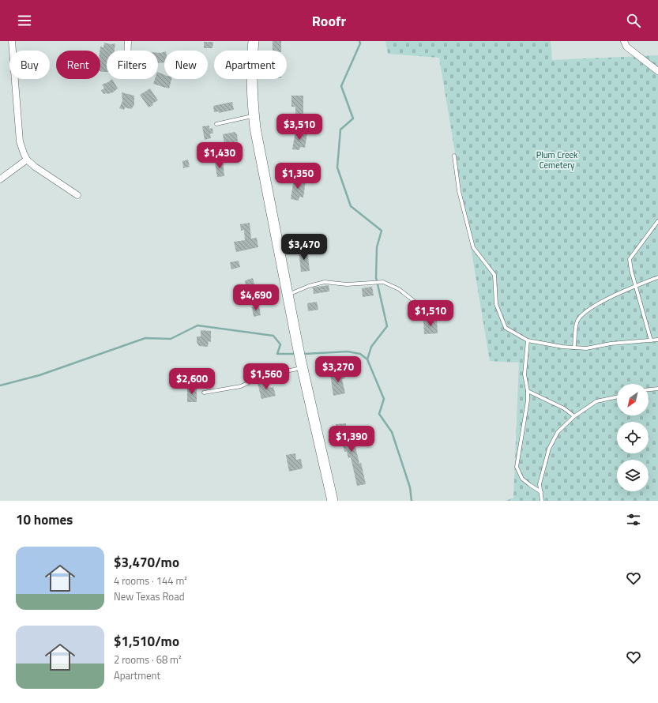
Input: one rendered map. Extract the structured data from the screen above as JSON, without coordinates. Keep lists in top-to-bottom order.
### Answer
{
  "parks": ["Plum Creek Cemetery"],
  "north": "bottom left",
  "page": {
    "header": "Roofr",
    "chip": [
      "Buy",
      "Rent",
      "Filters",
      "New",
      "Apartment"
    ],
    "price": [
      "$3,510",
      "$1,430",
      "$1,350",
      "$3,470",
      "$4,690",
      "$1,510",
      "$3,270",
      "$1,560",
      "$2,600",
      "$1,390"
    ],
    "heading": "10 homes",
    "list": [
      {
        "name": "$3,470/mo",
        "note": "4 rooms · 144 m² · New Texas Road"
      },
      {
        "name": "$1,510/mo",
        "note": "2 rooms · 68 m² · Apartment"
      }
    ]
  }
}
